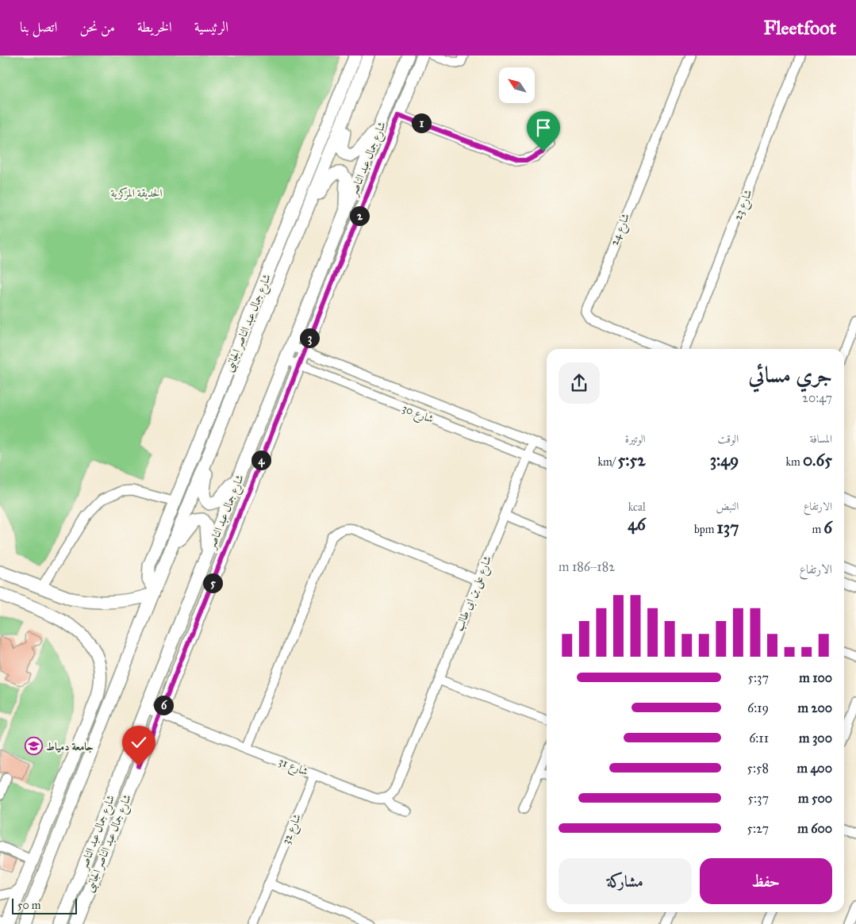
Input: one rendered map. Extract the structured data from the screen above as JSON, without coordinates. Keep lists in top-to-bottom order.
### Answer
{
  "streets": {
    "main road": ["شارع جمال عبد الناصر", "شارع جمال عبد الناصر الجانبى"],
    "street": [
      "شارع 23",
      "شارع 24",
      "شارع 30",
      "شارع على بن ابى طالب",
      "شارع 31",
      "شارع 32"
    ]
  },
  "crossings": [
    ["شارع جمال عبد الناصر", "شارع 30"],
    ["شارع جمال عبد الناصر", "شارع 31"],
    ["شارع جمال عبد الناصر الجانبى", "شارع 30"],
    ["شارع جمال عبد الناصر الجانبى", "شارع 31"],
    ["شارع 30", "شارع على بن ابى طالب"],
    ["شارع على بن ابى طالب", "شارع 31"],
    ["شارع 31", "شارع 32"]
  ],
  "parks": ["الحديقة المركزية"],
  "places": {
    "school or university": ["جامعة دمياط"]
  },
  "scale_bar": "50 m",
  "north": "top left",
  "page": {
    "header": "Fleetfoot",
    "nav": [
      "الرئيسية",
      "الخريطة",
      "من نحن",
      "اتصل بنا"
    ],
    "pins": [
      "1",
      "2",
      "3",
      "4",
      "5",
      "6"
    ],
    "heading": ["جري مسائي", "20:47"],
    "stats": [
      ["المسافة", "0.65 km"],
      ["الوقت", "3:49"],
      ["الوتيرة", "5:52 /km"],
      ["الارتفاع", "6 m"],
      ["النبض", "137 bpm"],
      ["kcal", "46"]
    ],
    "chart": ["الارتفاع", "182–186 m"],
    "list": [
      {
        "name": "100 m",
        "note": "5:37"
      },
      {
        "name": "200 m",
        "note": "6:19"
      },
      {
        "name": "300 m",
        "note": "6:11"
      },
      {
        "name": "400 m",
        "note": "5:58"
      },
      {
        "name": "500 m",
        "note": "5:37"
      },
      {
        "name": "600 m",
        "note": "5:27"
      }
    ],
    "buttons": ["حفظ", "مشاركة"],
    "scale": "50 m"
  }
}
